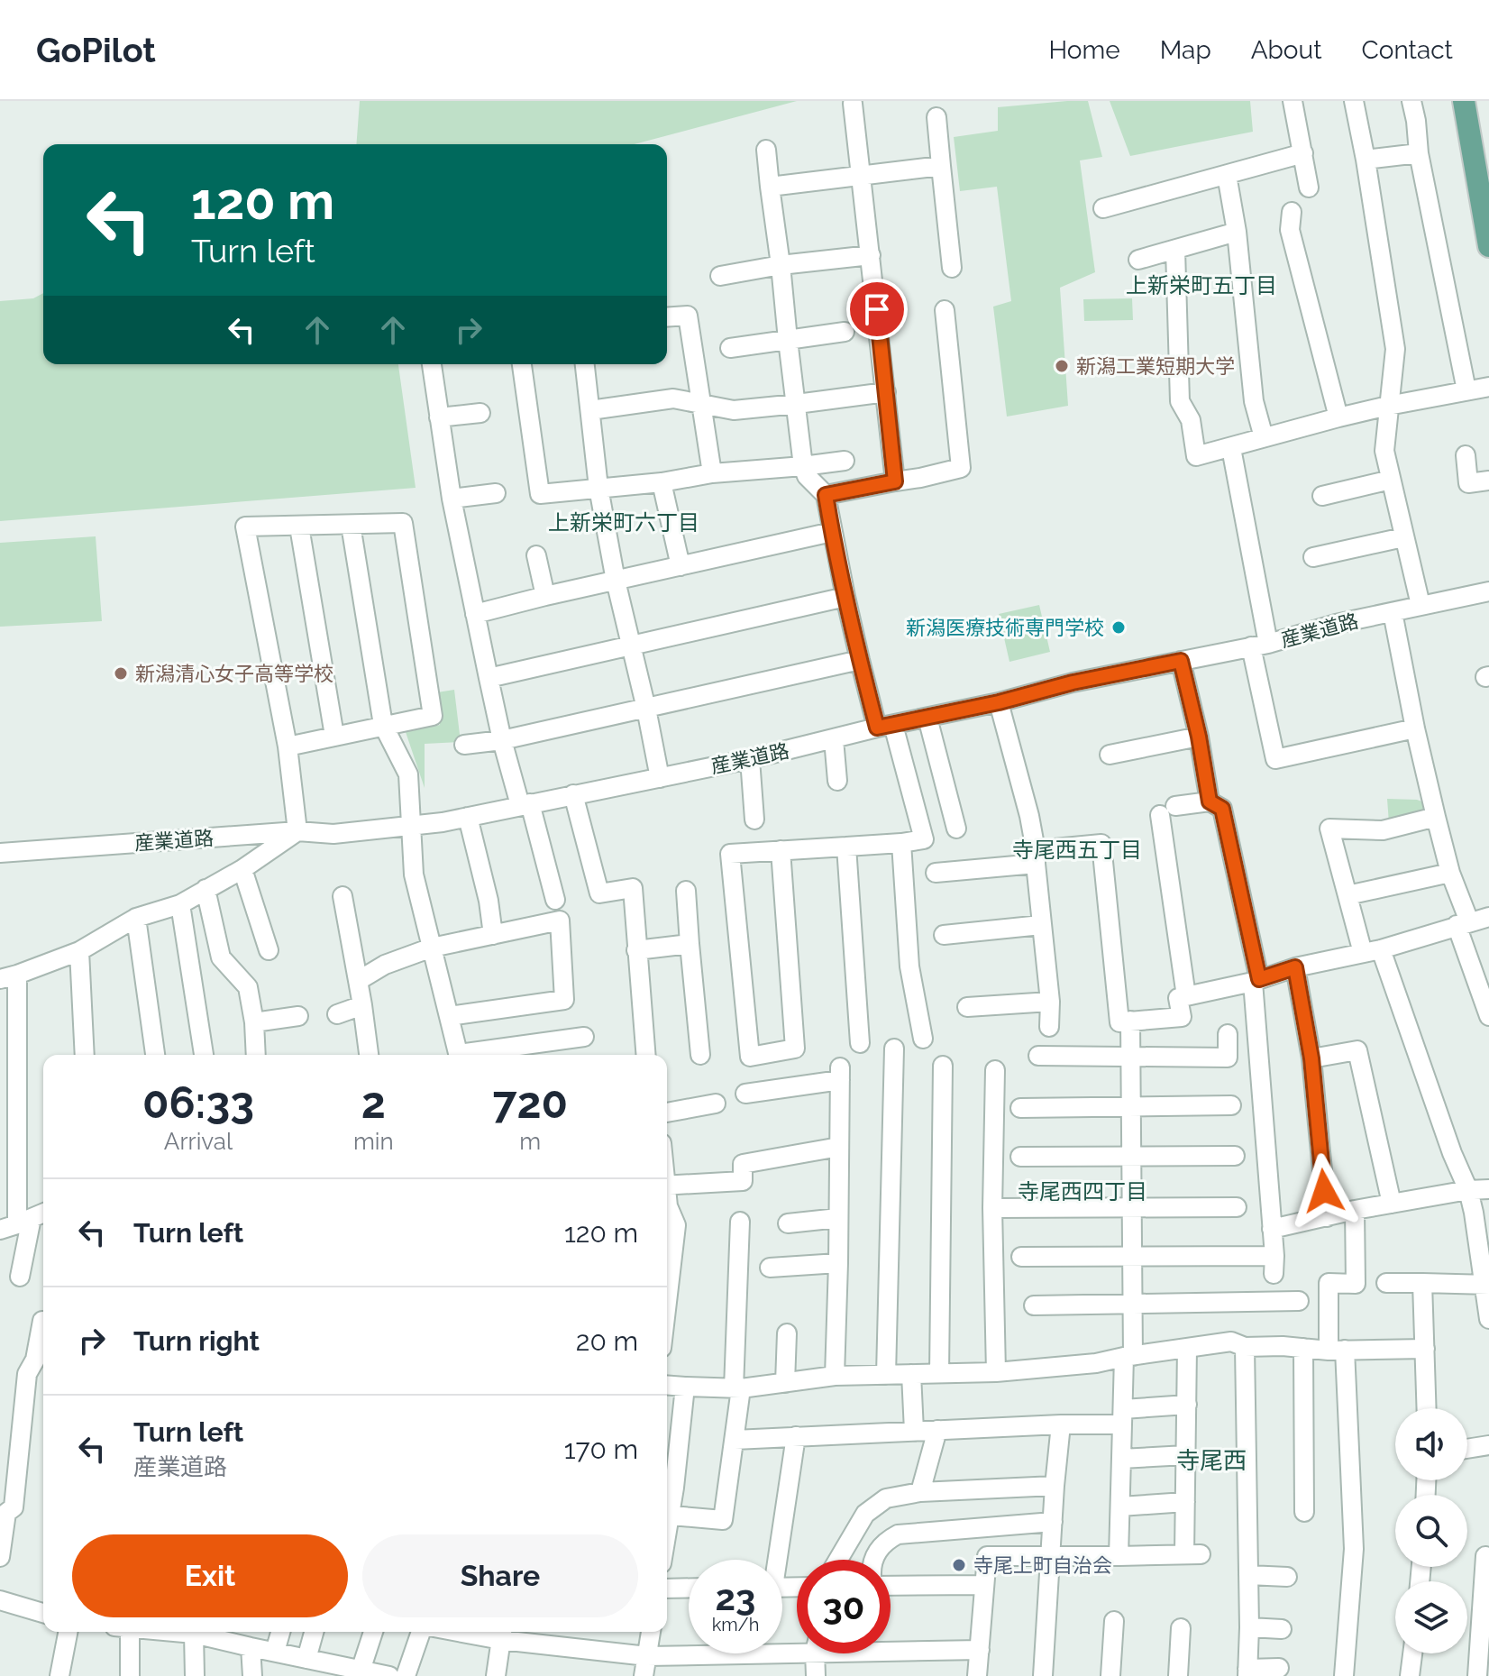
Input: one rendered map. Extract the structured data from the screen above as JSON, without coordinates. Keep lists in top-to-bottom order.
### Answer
{
  "streets": {
    "street": ["産業道路"]
  },
  "districts": [
    "上新栄町五丁目",
    "上新栄町六丁目",
    "寺尾西五丁目",
    "寺尾西四丁目",
    "寺尾西"
  ],
  "places": [
    "新潟工業短期大学",
    "新潟医療技術専門学校",
    "新潟清心女子高等学校",
    "寺尾上町自治会"
  ],
  "page": {
    "header": "GoPilot",
    "nav": [
      "Home",
      "Map",
      "About",
      "Contact"
    ],
    "turn": ["120 m", "Turn left"],
    "eta": [
      "06:33",
      "Arrival",
      "2",
      "min",
      "720",
      "m"
    ],
    "list": [
      {
        "name": "Turn left",
        "value": "120 m"
      },
      {
        "name": "Turn right",
        "value": "20 m"
      },
      {
        "name": "Turn left",
        "note": "産業道路",
        "value": "170 m"
      }
    ],
    "buttons": ["Exit", "Share"],
    "speed": "23 km/h",
    "limit": "30"
  }
}
